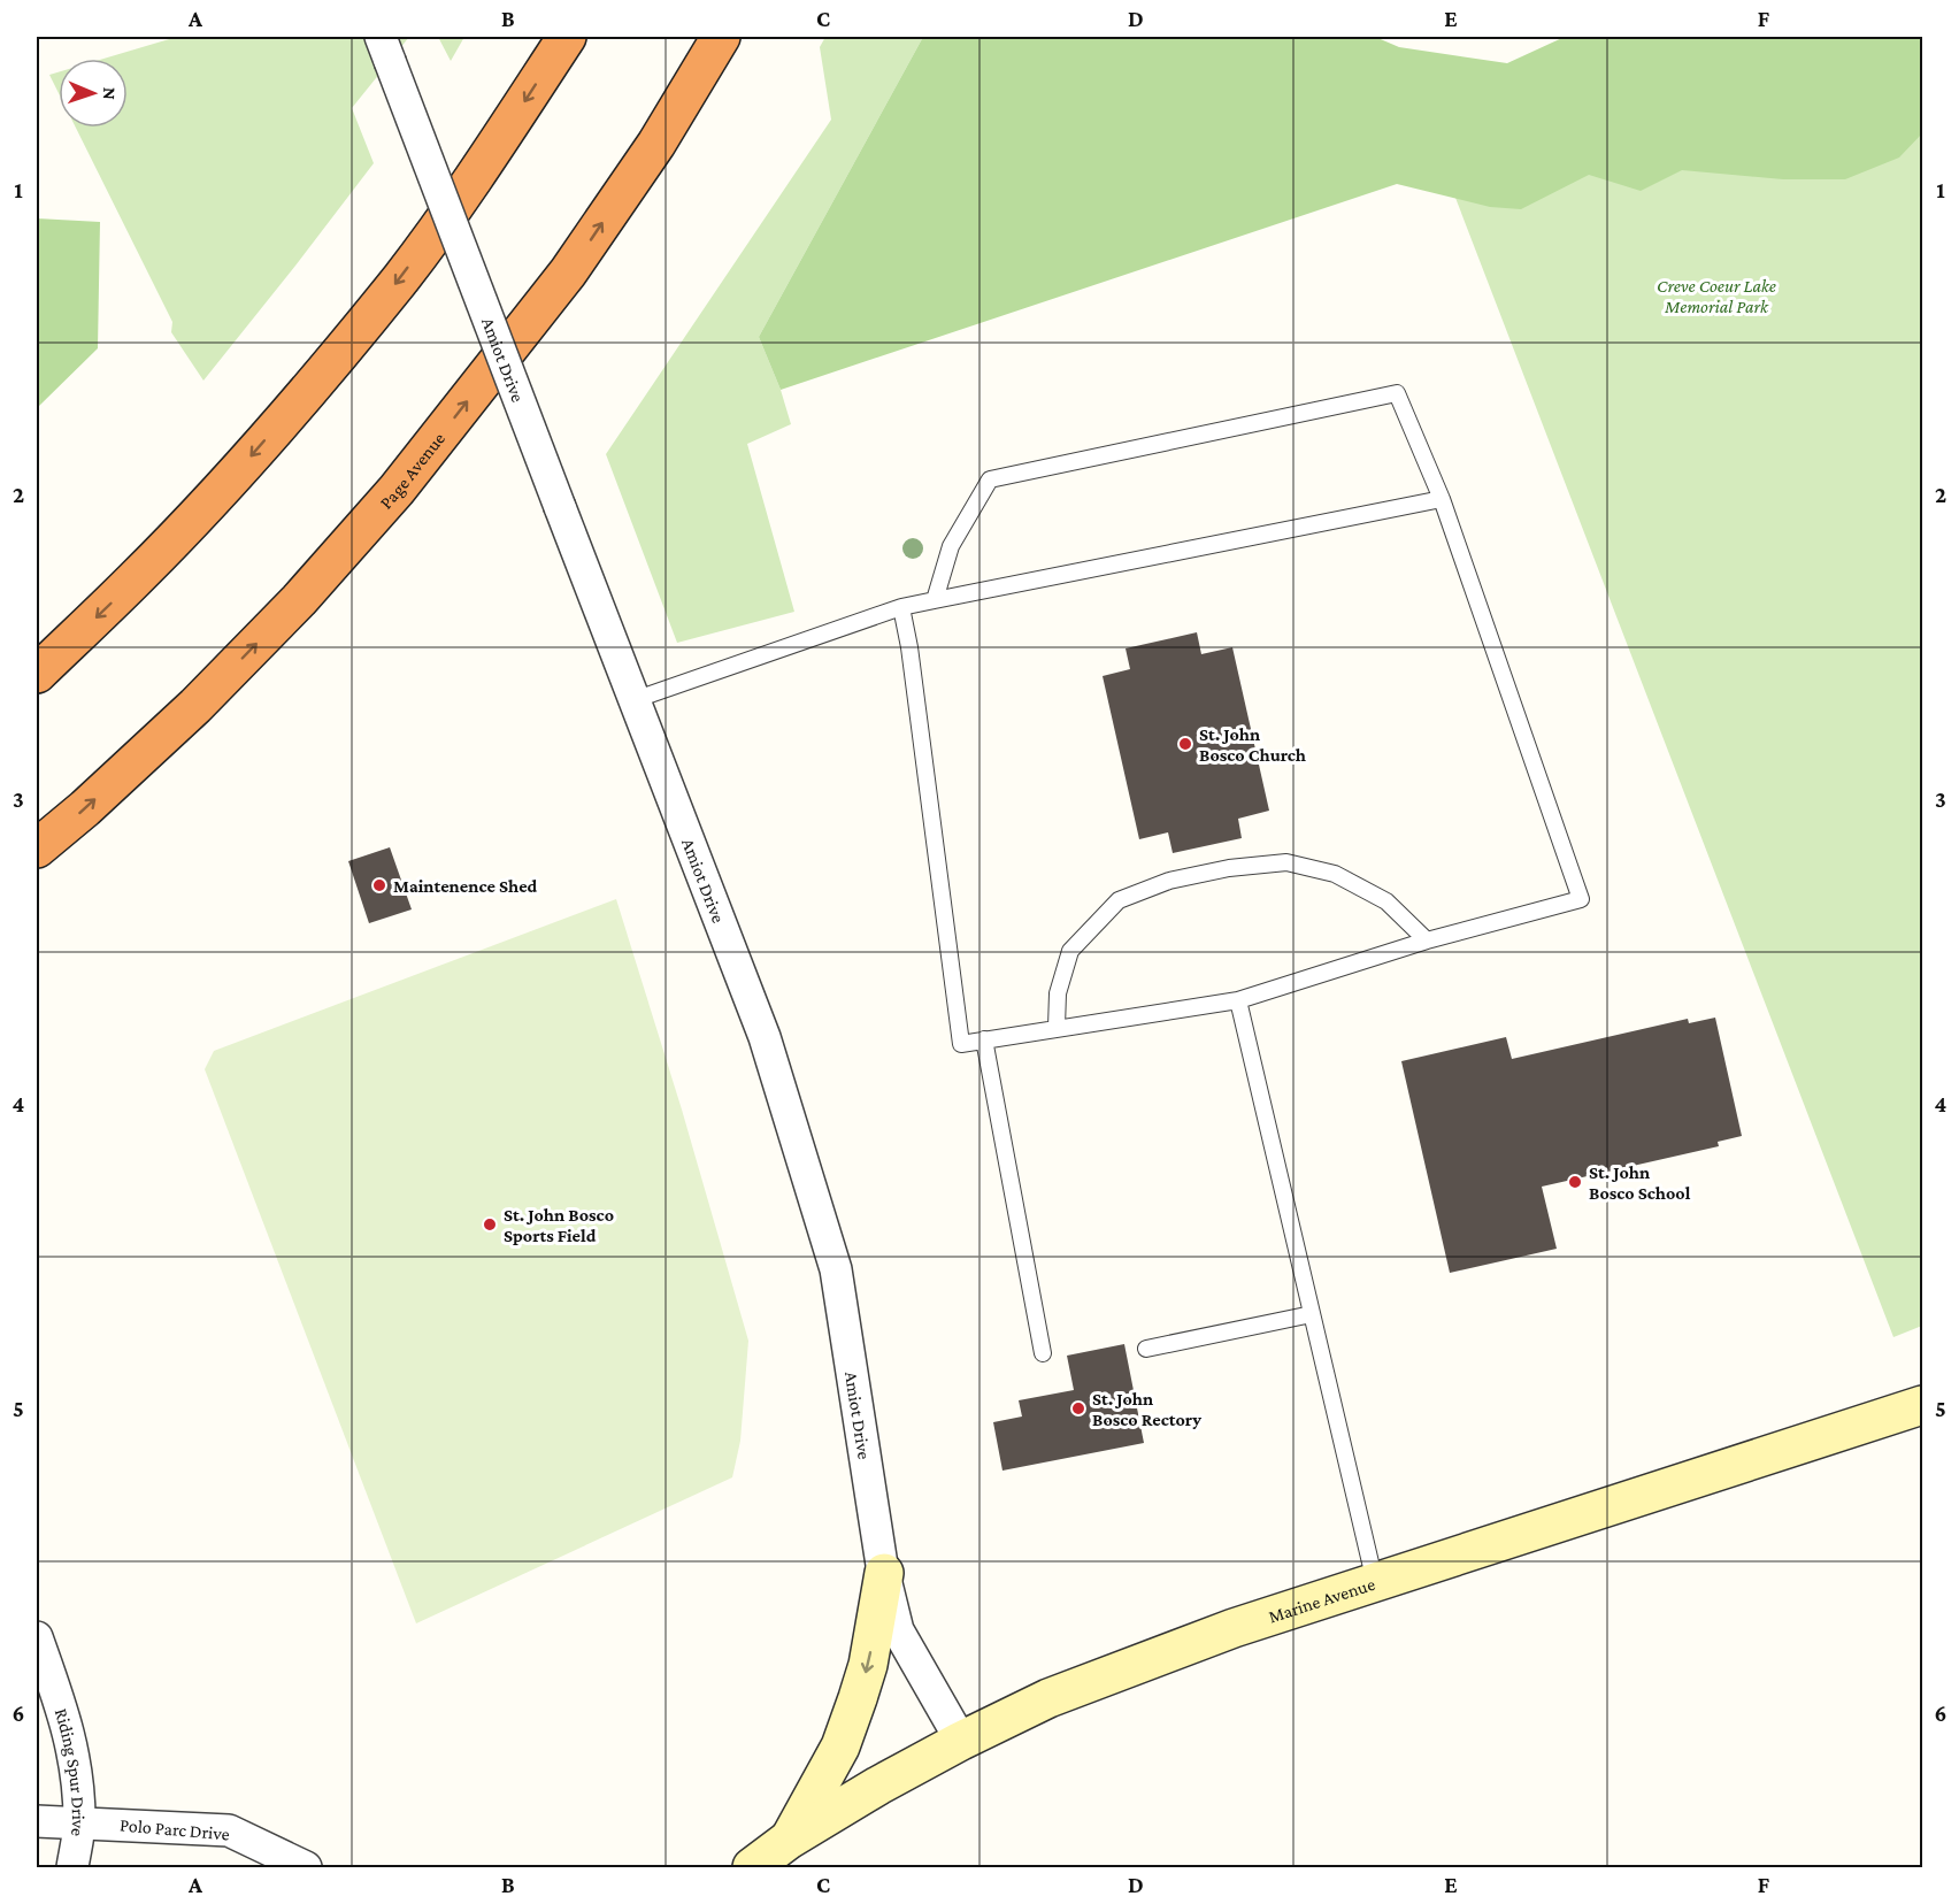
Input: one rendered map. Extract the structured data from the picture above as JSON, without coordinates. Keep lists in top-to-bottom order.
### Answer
{
  "streets": {
    "highway": ["Page Avenue"],
    "main road": ["Marine Avenue"],
    "street": ["Amiot Drive", "Riding Spur Drive", "Polo Parc Drive"]
  },
  "crossings": [
    ["Amiot Drive", "Marine Avenue"],
    ["Riding Spur Drive", "Polo Parc Drive"]
  ],
  "parks": ["Creve Coeur Lake Memorial Park"],
  "places": [
    "St. John Bosco Church",
    "Maintenence Shed",
    "St. John Bosco School",
    "St. John Bosco Sports Field",
    "St. John Bosco Rectory"
  ],
  "north": "right",
  "grid": {
    "columns": [
      "A",
      "B",
      "C",
      "D",
      "E",
      "F"
    ],
    "rows": [
      "1",
      "2",
      "3",
      "4",
      "5",
      "6"
    ]
  }
}
